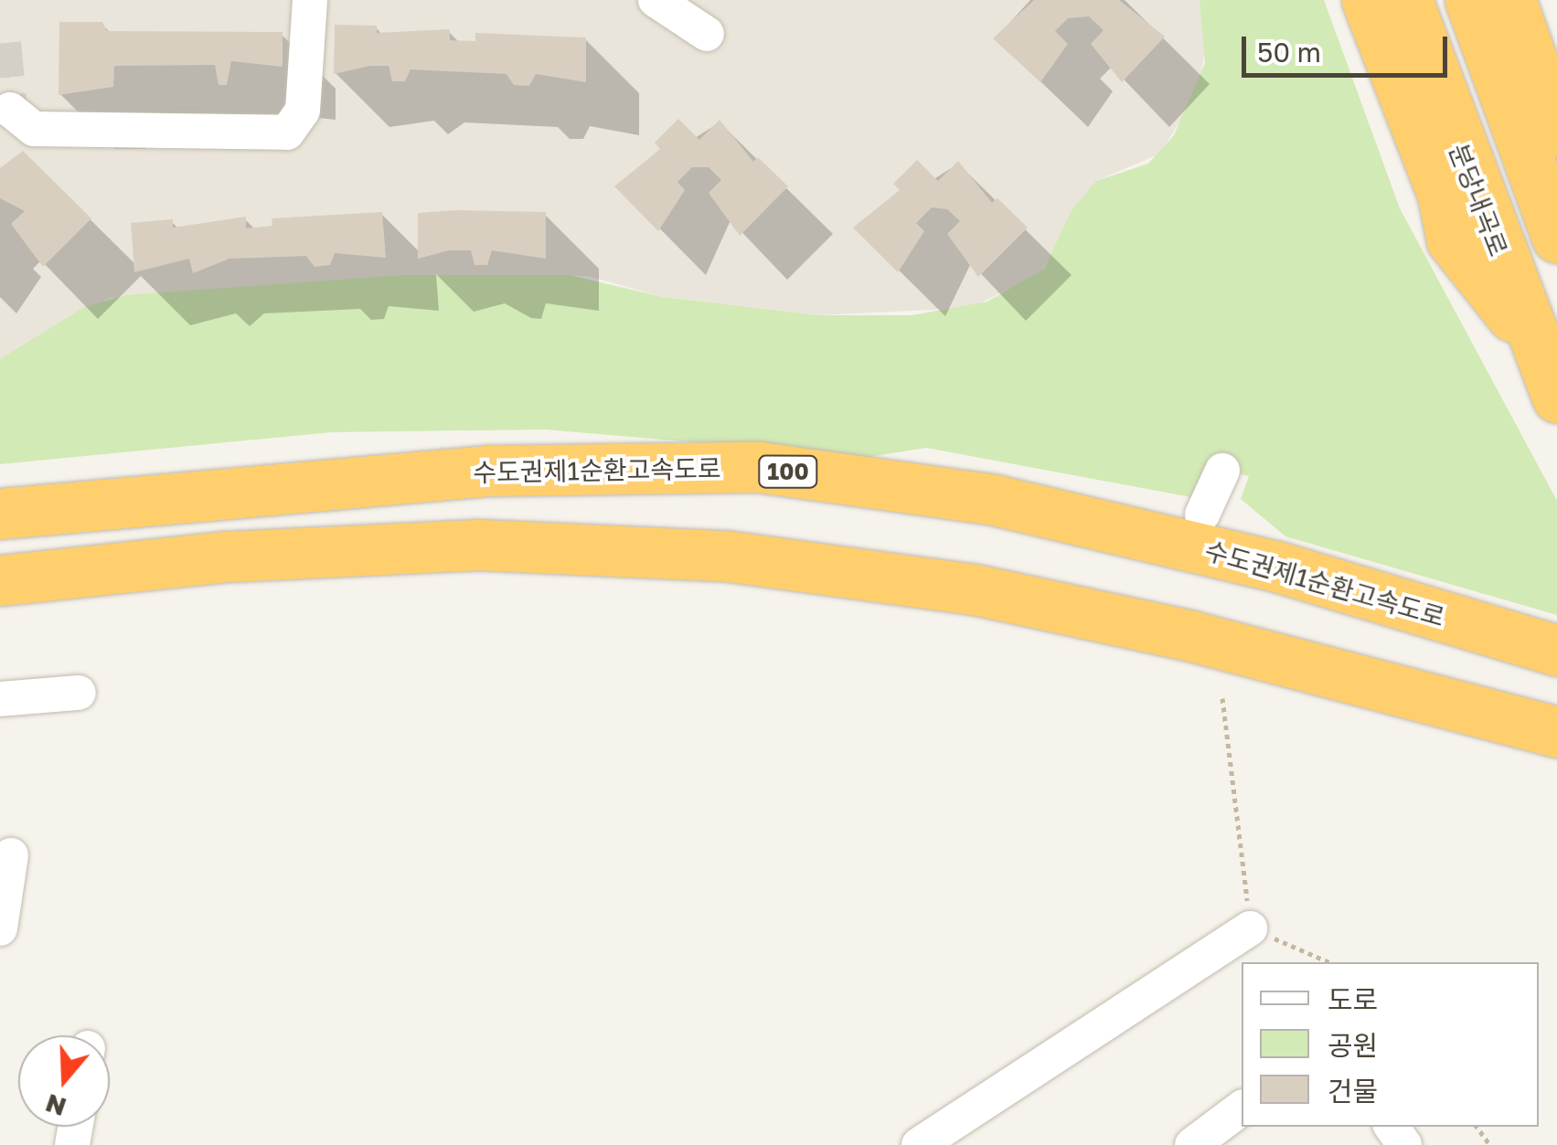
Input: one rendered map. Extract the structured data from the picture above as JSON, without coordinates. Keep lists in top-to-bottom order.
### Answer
{
  "streets": {
    "highway": ["분당내곡로", "수도권제1순환고속도로", "100"]
  },
  "legend": ["도로", "공원", "건물"],
  "scale_bar": "50 m",
  "north": "bottom"
}
